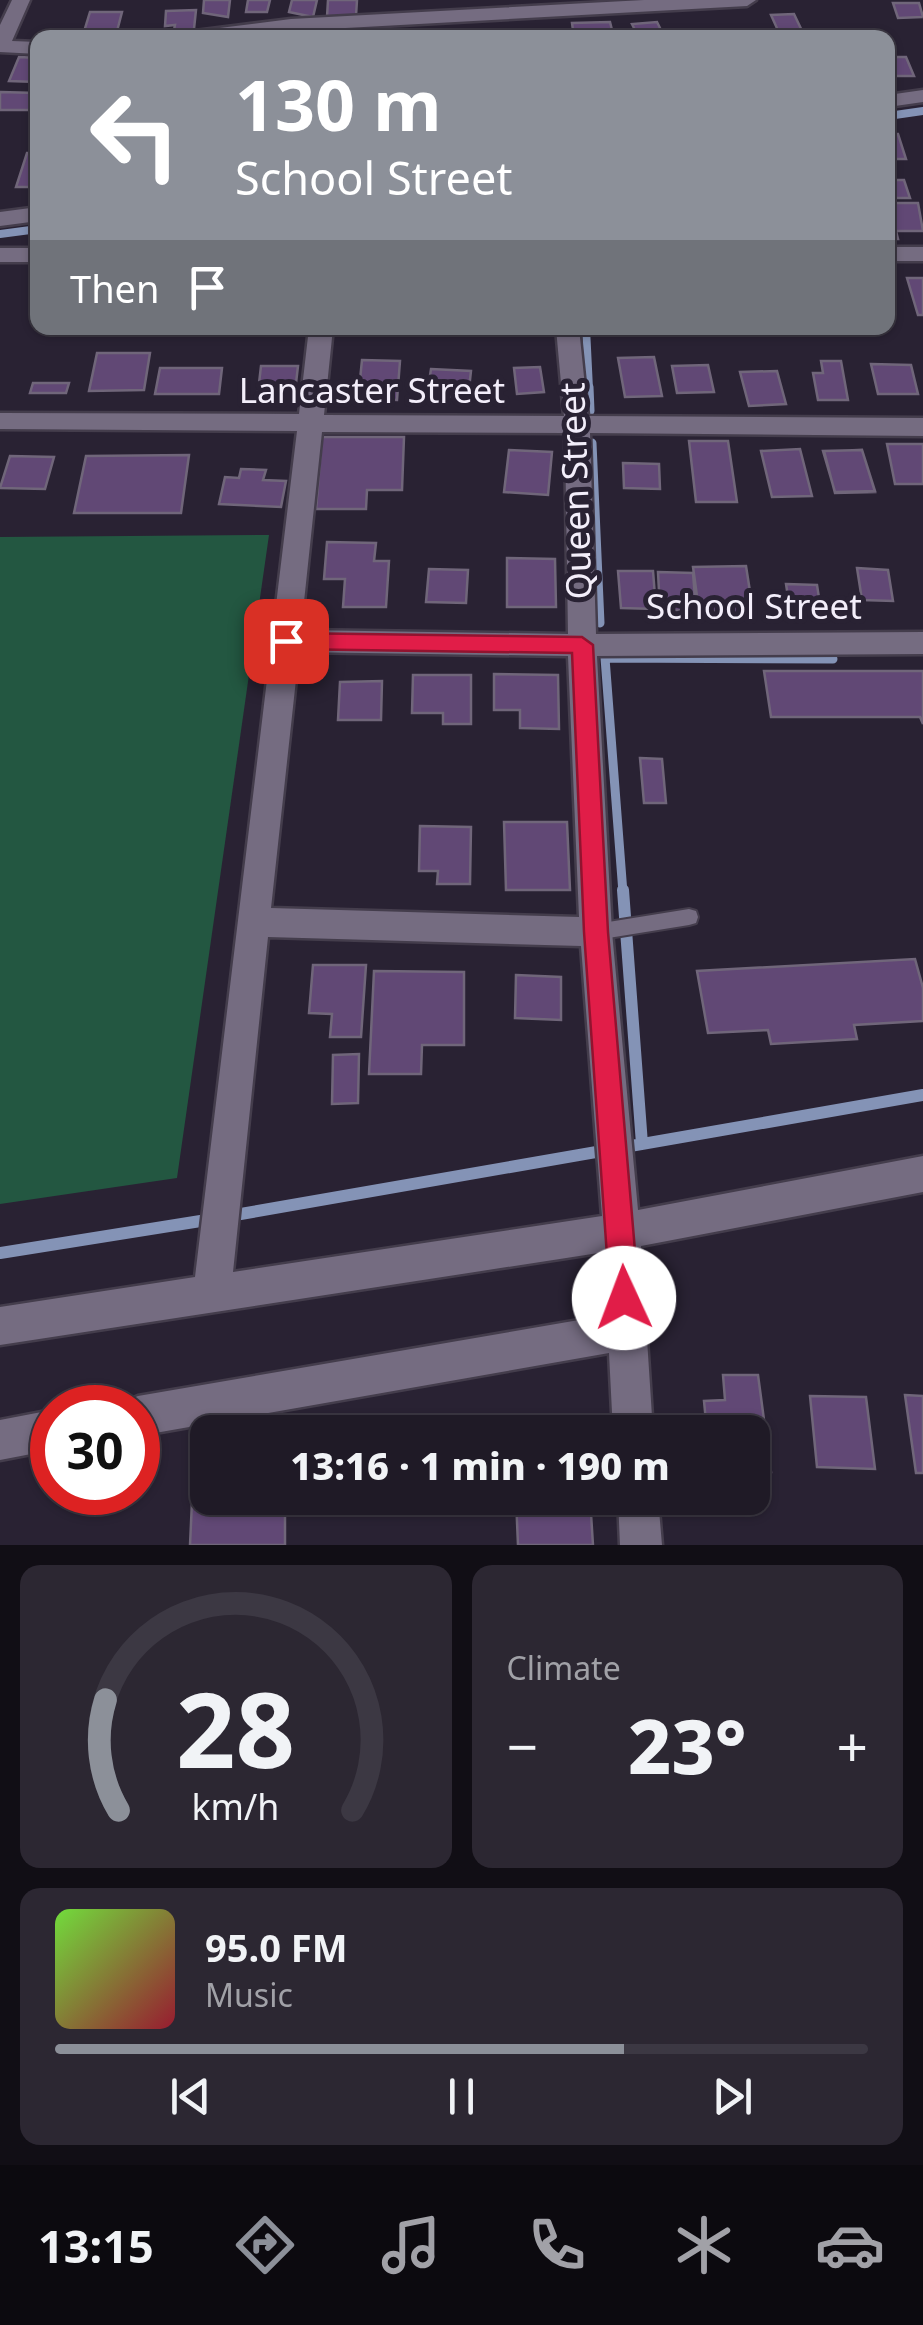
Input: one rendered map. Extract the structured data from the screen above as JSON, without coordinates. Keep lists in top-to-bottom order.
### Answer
{
  "streets": {
    "street": ["Lancaster Street", "Queen Street", "School Street"]
  },
  "crossings": [
    ["Lancaster Street", "Queen Street"],
    ["Queen Street", "School Street"]
  ],
  "page": {
    "turn": ["130 m", "School Street"],
    "then": "Then",
    "limit": "30",
    "trip": "13:16 · 1 min · 190 m",
    "tile": "Climate",
    "heat": ["−", "23°", "+"],
    "song": ["95.0 FM", "Music"],
    "tabs": "13:15",
    "gauge": ["28", "km/h"]
  }
}
